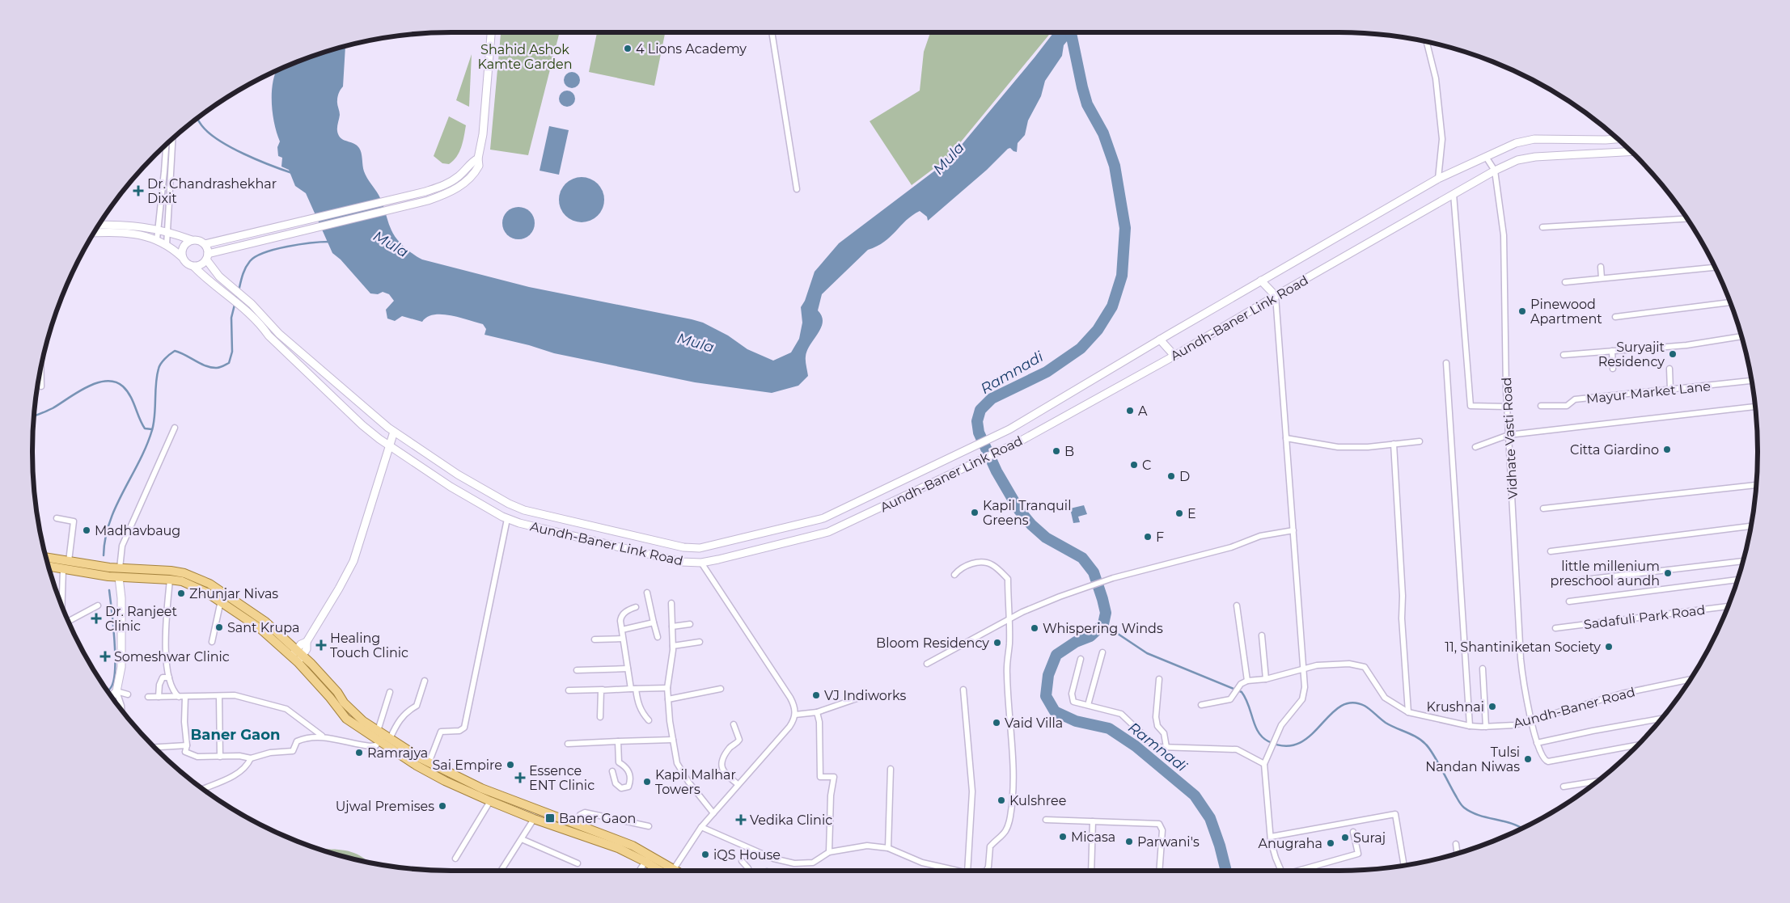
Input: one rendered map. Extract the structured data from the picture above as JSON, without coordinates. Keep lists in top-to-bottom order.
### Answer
{
  "streets": {
    "main road": ["Aundh-Baner Link Road"],
    "street": [
      "Mayur Market Lane",
      "Vidhate Vasti Road",
      "Sadafuli Park Road",
      "Aundh-Baner Road"
    ]
  },
  "crossings": [
    ["Aundh-Baner Link Road", "Vidhate Vasti Road"],
    ["Vidhate Vasti Road", "Aundh-Baner Road"]
  ],
  "districts": ["Baner Gaon"],
  "water": ["Mula", "Ramnadi"],
  "parks": ["Shahid Ashok Kamte Garden"],
  "places": {
    "other": [
      "4 Lions Academy",
      "Pinewood Apartment",
      "Suryajit Residency",
      "A",
      "Citta Giardino",
      "B",
      "C",
      "D",
      "Kapil Tranquil Greens",
      "E",
      "Madhavbaug",
      "F",
      "little millenium preschool aundh",
      "Zhunjar Nivas",
      "Sant Krupa",
      "Whispering Winds",
      "Bloom Residency",
      "11, Shantiniketan Society",
      "VJ Indiworks",
      "Krushnai",
      "Vaid Villa",
      "Ramrajya",
      "Tulsi Nandan Niwas",
      "Sai Empire",
      "Kapil Malhar Towers",
      "Kulshree",
      "Ujwal Premises",
      "Micasa",
      "Suraj",
      "Parwani's",
      "Anugraha",
      "iQS House"
    ],
    "health": [
      "Dr. Chandrashekhar Dixit",
      "Dr. Ranjeet Clinic",
      "Healing Touch Clinic",
      "Someshwar Clinic",
      "Essence ENT Clinic",
      "Vedika Clinic"
    ],
    "transit": ["Baner Gaon"]
  }
}
